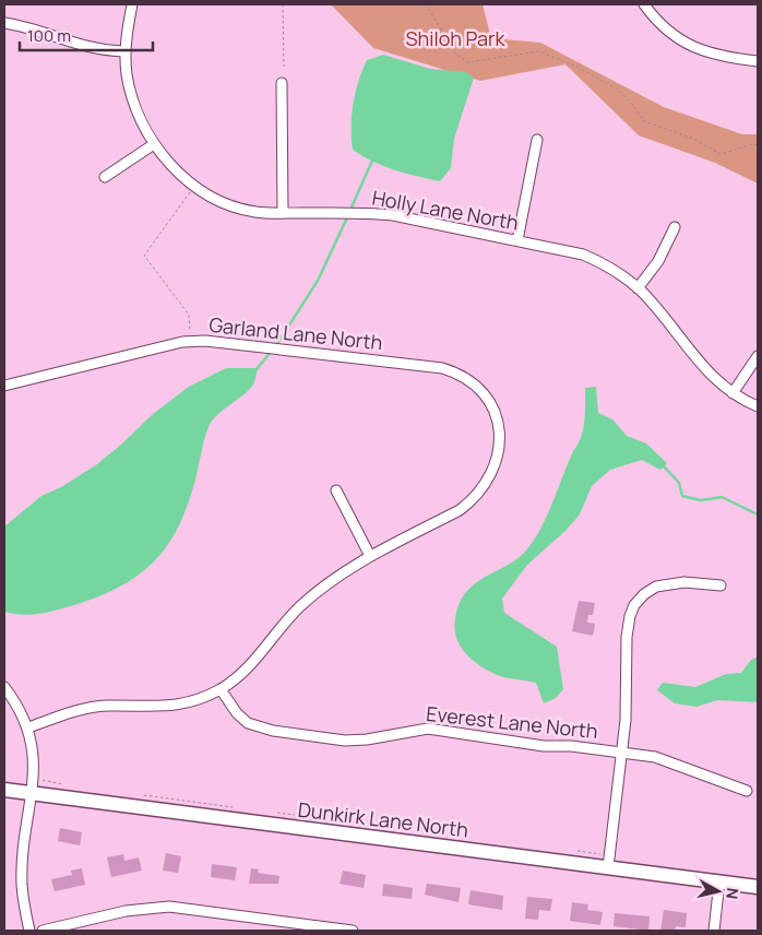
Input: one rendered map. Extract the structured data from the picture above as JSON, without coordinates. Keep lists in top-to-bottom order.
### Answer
{
  "streets": {
    "street": [
      "Holly Lane North",
      "Garland Lane North",
      "Everest Lane North",
      "Dunkirk Lane North"
    ]
  },
  "parks": ["Shiloh Park"],
  "scale_bar": "100 m",
  "north": "right"
}
